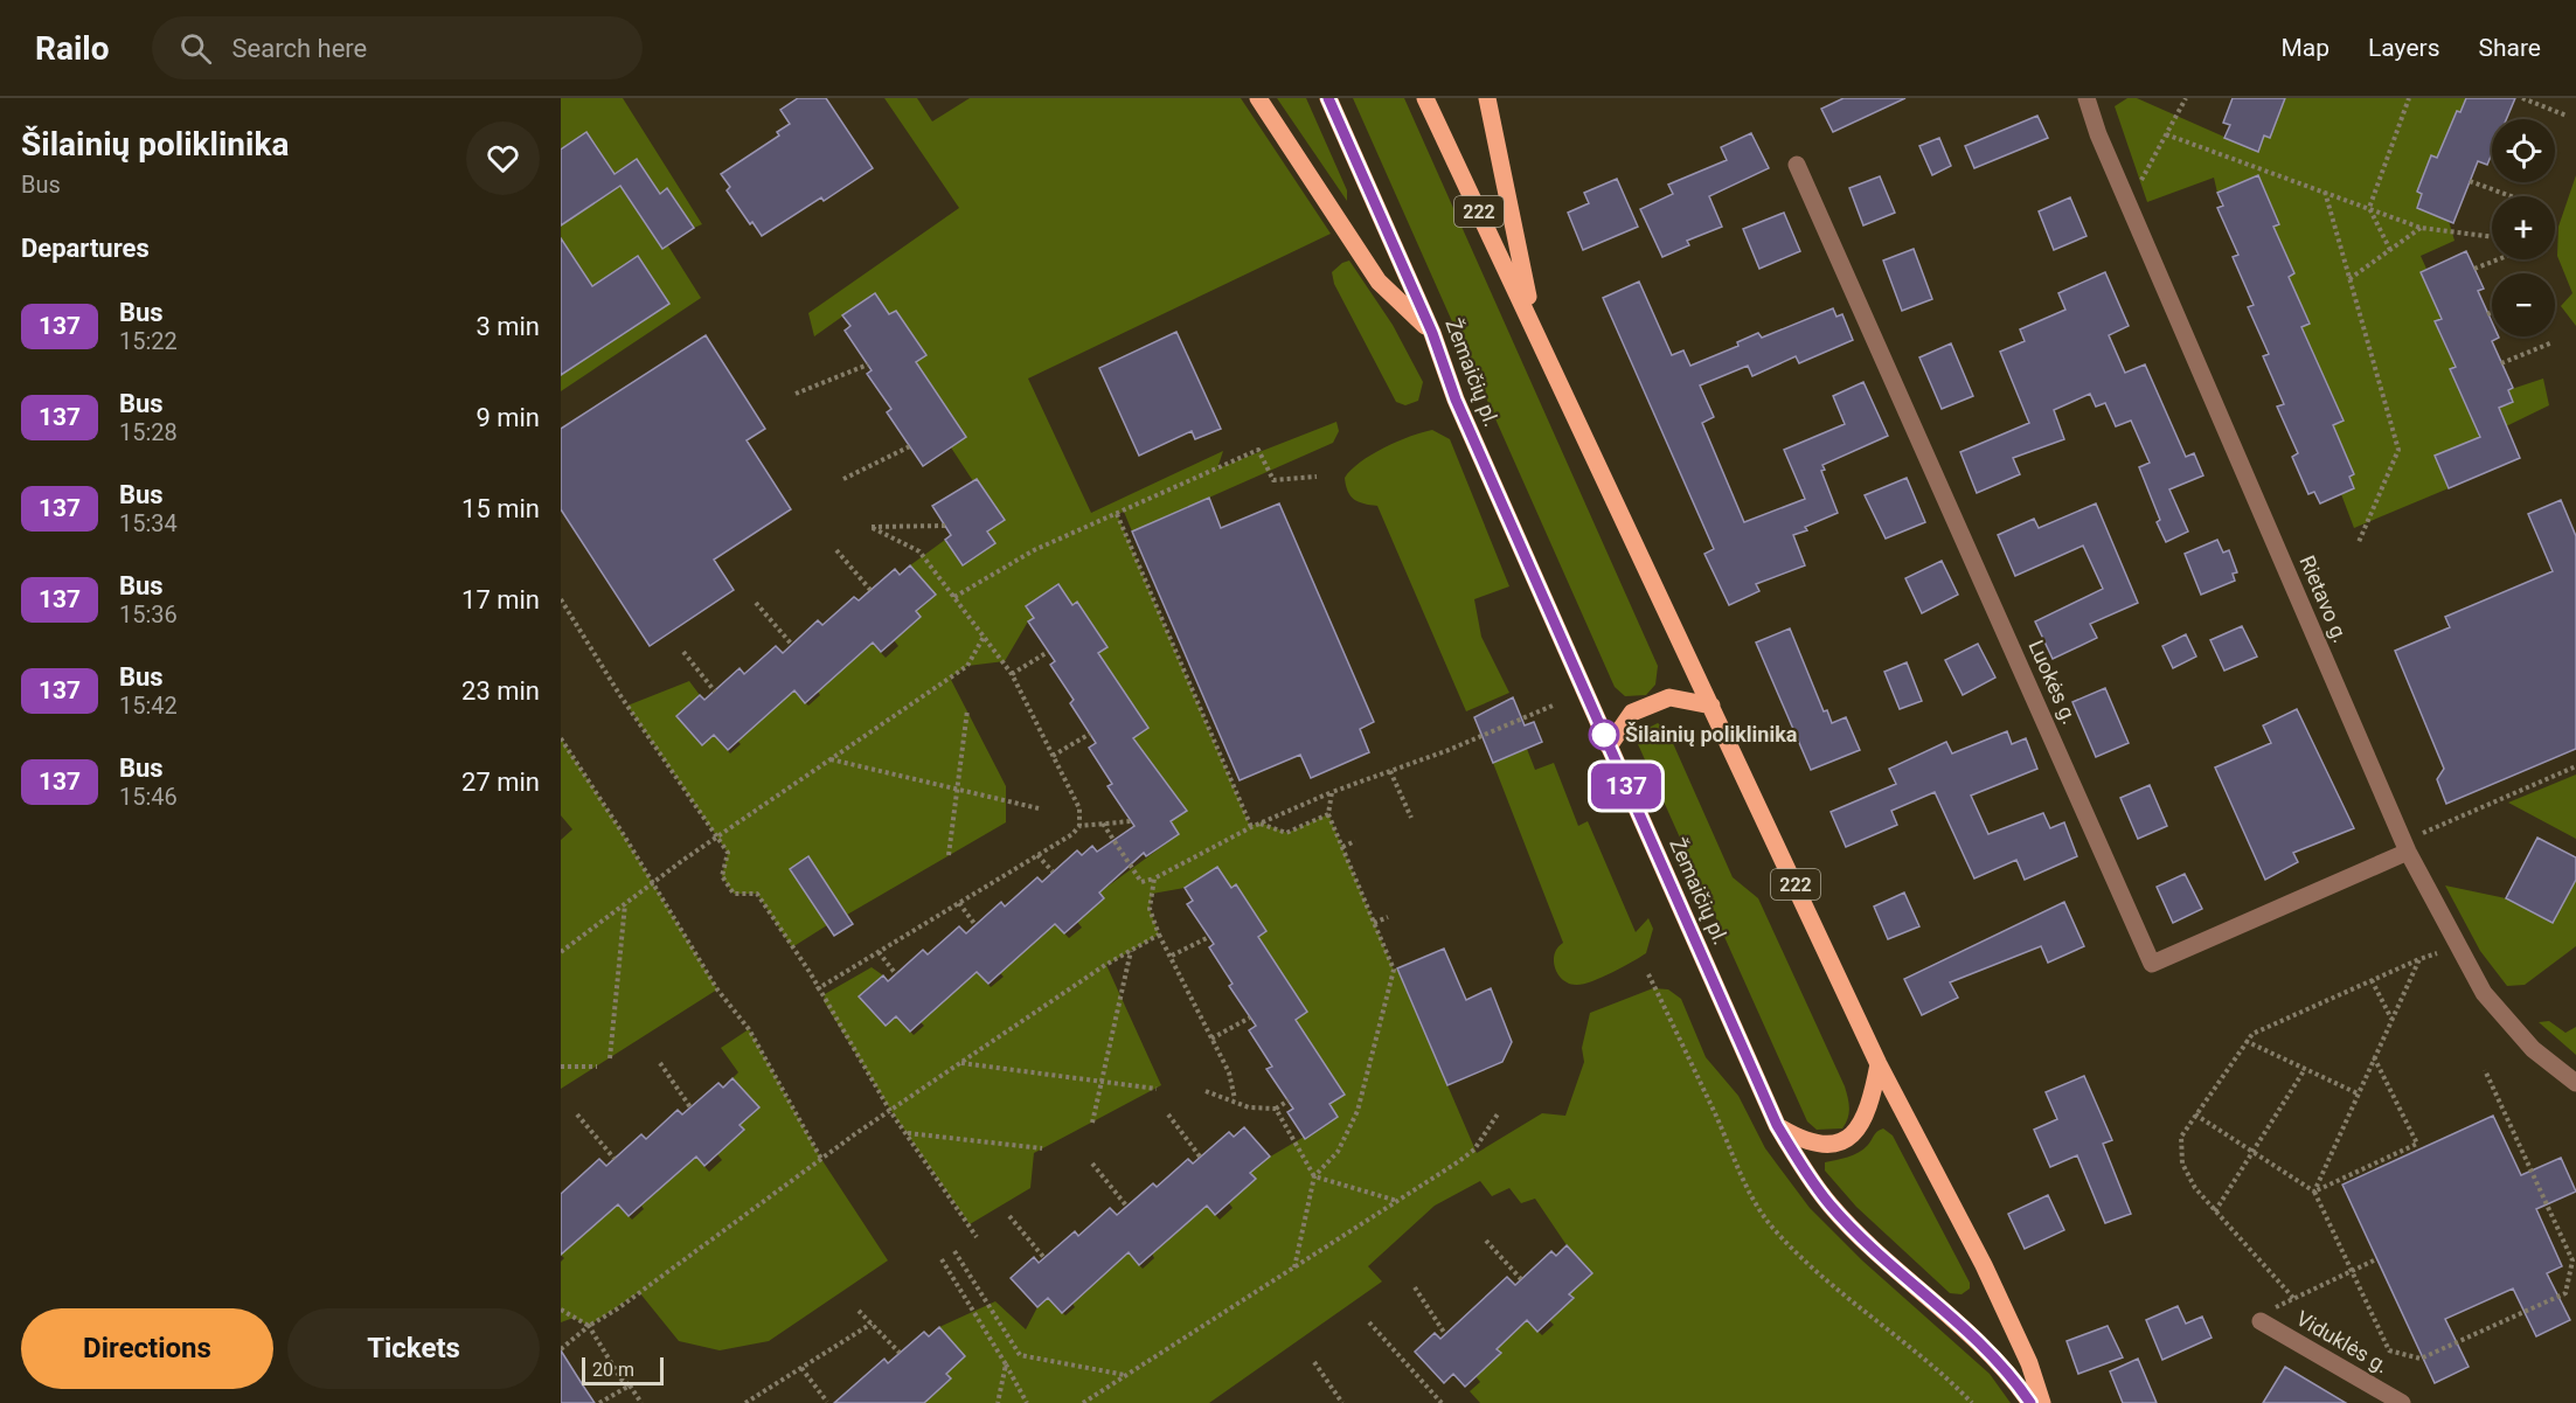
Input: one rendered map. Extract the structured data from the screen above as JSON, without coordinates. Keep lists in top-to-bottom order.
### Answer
{
  "streets": {
    "main road": ["222", "Žemaičių pl."],
    "street": ["Rietavo g.", "Luokės g.", "Viduklės g."]
  },
  "crossings": [
    ["Rietavo g.", "Luokės g."]
  ],
  "places": ["Šilainių poliklinika"],
  "lines": ["bus line 137"],
  "scale_bar": "20 m",
  "page": {
    "header": "Railo",
    "search": "Search here",
    "nav": ["Map", "Layers", "Share"],
    "heading": [
      ["Šilainių poliklinika", "Bus"],
      "Departures"
    ],
    "on_map": "137",
    "map_buttons": ["+", "−"],
    "list": [
      {
        "mark": "137",
        "name": "Bus",
        "note": "15:22",
        "value": "3 min"
      },
      {
        "mark": "137",
        "name": "Bus",
        "note": "15:28",
        "value": "9 min"
      },
      {
        "mark": "137",
        "name": "Bus",
        "note": "15:34",
        "value": "15 min"
      },
      {
        "mark": "137",
        "name": "Bus",
        "note": "15:36",
        "value": "17 min"
      },
      {
        "mark": "137",
        "name": "Bus",
        "note": "15:42",
        "value": "23 min"
      },
      {
        "mark": "137",
        "name": "Bus",
        "note": "15:46",
        "value": "27 min"
      }
    ],
    "buttons": ["Directions", "Tickets"],
    "scale": "20 m"
  }
}
